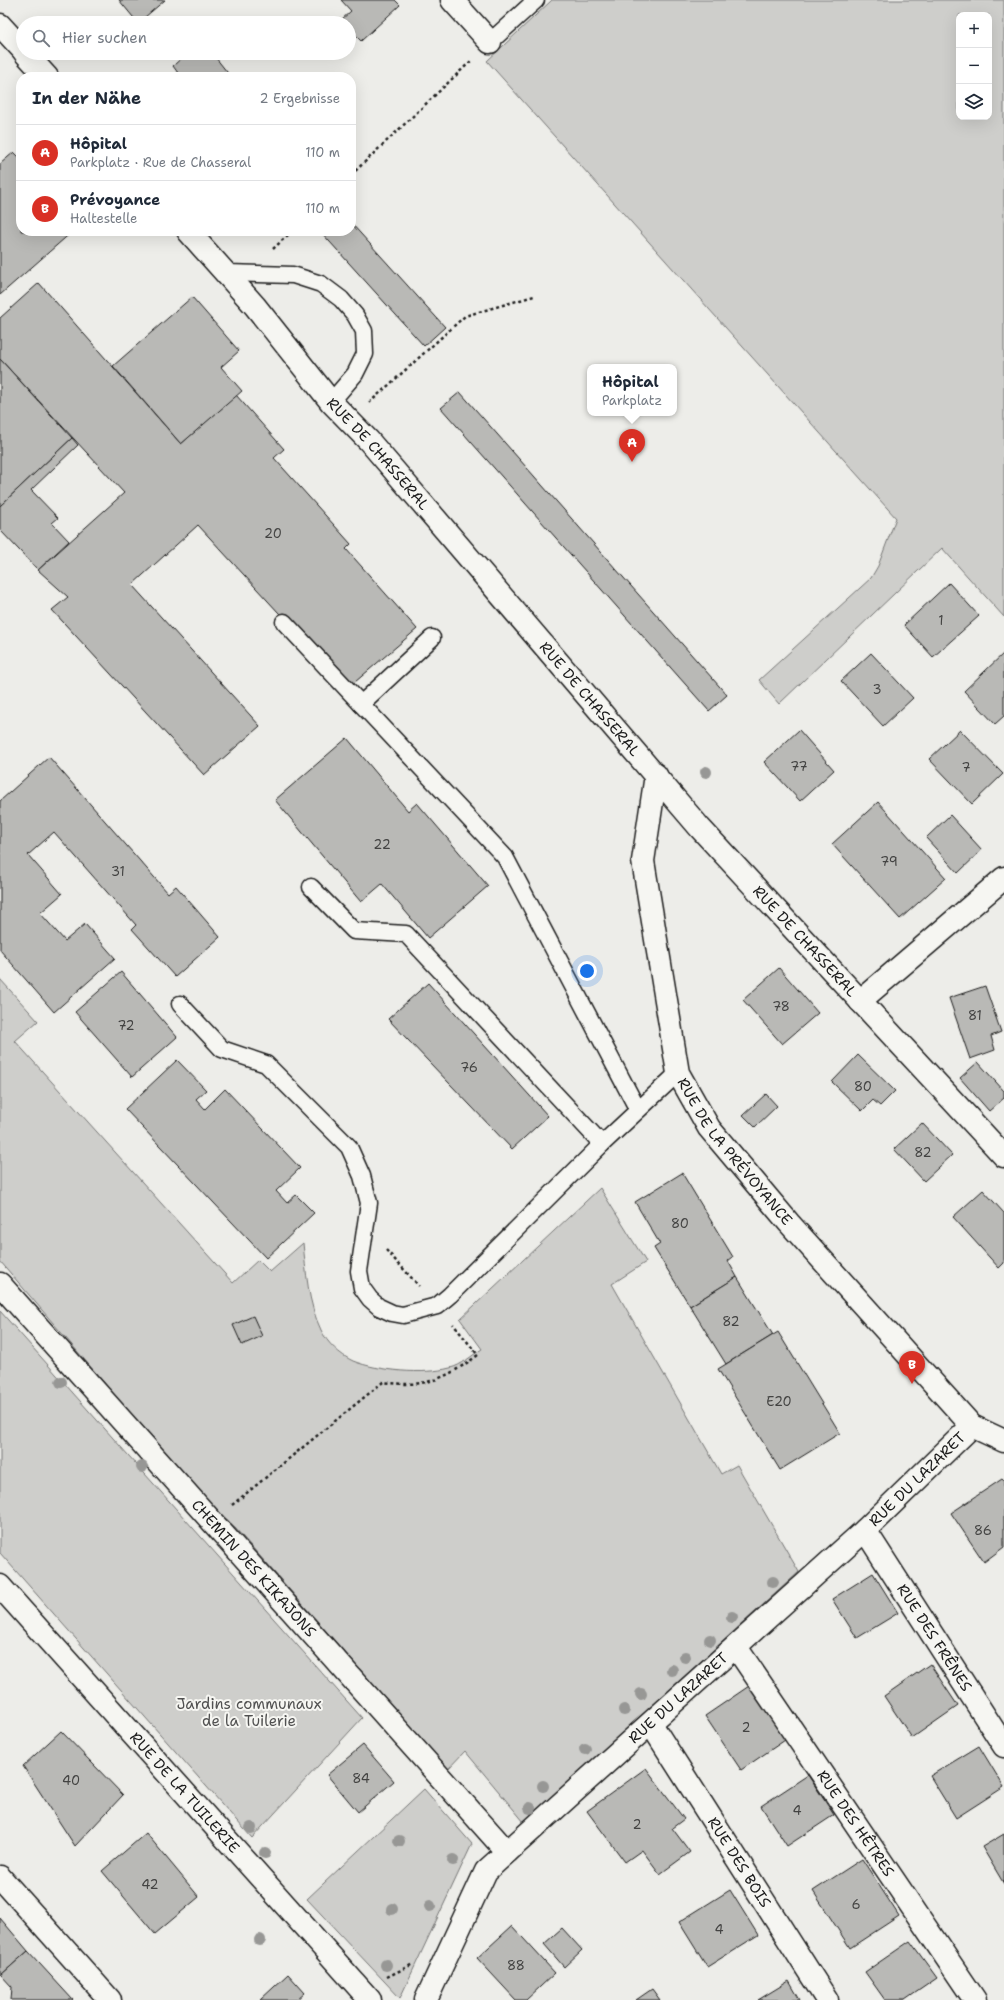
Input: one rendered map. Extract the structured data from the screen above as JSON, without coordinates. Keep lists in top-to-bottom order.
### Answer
{
  "streets": {
    "street": [
      "RUE DE CHASSERAL",
      "RUE DE LA PRÉVOYANCE",
      "RUE DU LAZARET",
      "CHEMIN DES KIKAJONS",
      "RUE DES FRÊNES",
      "RUE DE LA TUILERIE",
      "RUE DES HÊTRES",
      "RUE DES BOIS"
    ]
  },
  "crossings": [
    ["RUE DE CHASSERAL", "RUE DE LA PRÉVOYANCE"],
    ["RUE DE LA PRÉVOYANCE", "RUE DU LAZARET"],
    ["RUE DU LAZARET", "CHEMIN DES KIKAJONS"],
    ["RUE DU LAZARET", "RUE DES FRÊNES"],
    ["RUE DU LAZARET", "RUE DES HÊTRES"],
    ["RUE DU LAZARET", "RUE DES BOIS"]
  ],
  "parks": ["Jardins communaux de la Tuilerie"],
  "house_numbers": [
    "20",
    "1",
    "3",
    "77",
    "7",
    "22",
    "79",
    "31",
    "78",
    "81",
    "72",
    "76",
    "80",
    "82",
    "80",
    "82",
    "E20",
    "86",
    "2",
    "84",
    "40",
    "4",
    "2",
    "42",
    "6",
    "4",
    "88"
  ],
  "page": {
    "map_buttons": ["+", "−"],
    "search": "Hier suchen",
    "heading": ["In der Nähe", "2 Ergebnisse"],
    "list": [
      {
        "mark": "A",
        "name": "Hôpital",
        "note": "Parkplatz · Rue de Chasseral",
        "value": "110 m"
      },
      {
        "mark": "B",
        "name": "Prévoyance",
        "note": "Haltestelle",
        "value": "110 m"
      }
    ],
    "popup": ["Hôpital", "Parkplatz"],
    "pins": ["A", "B"]
  }
}
